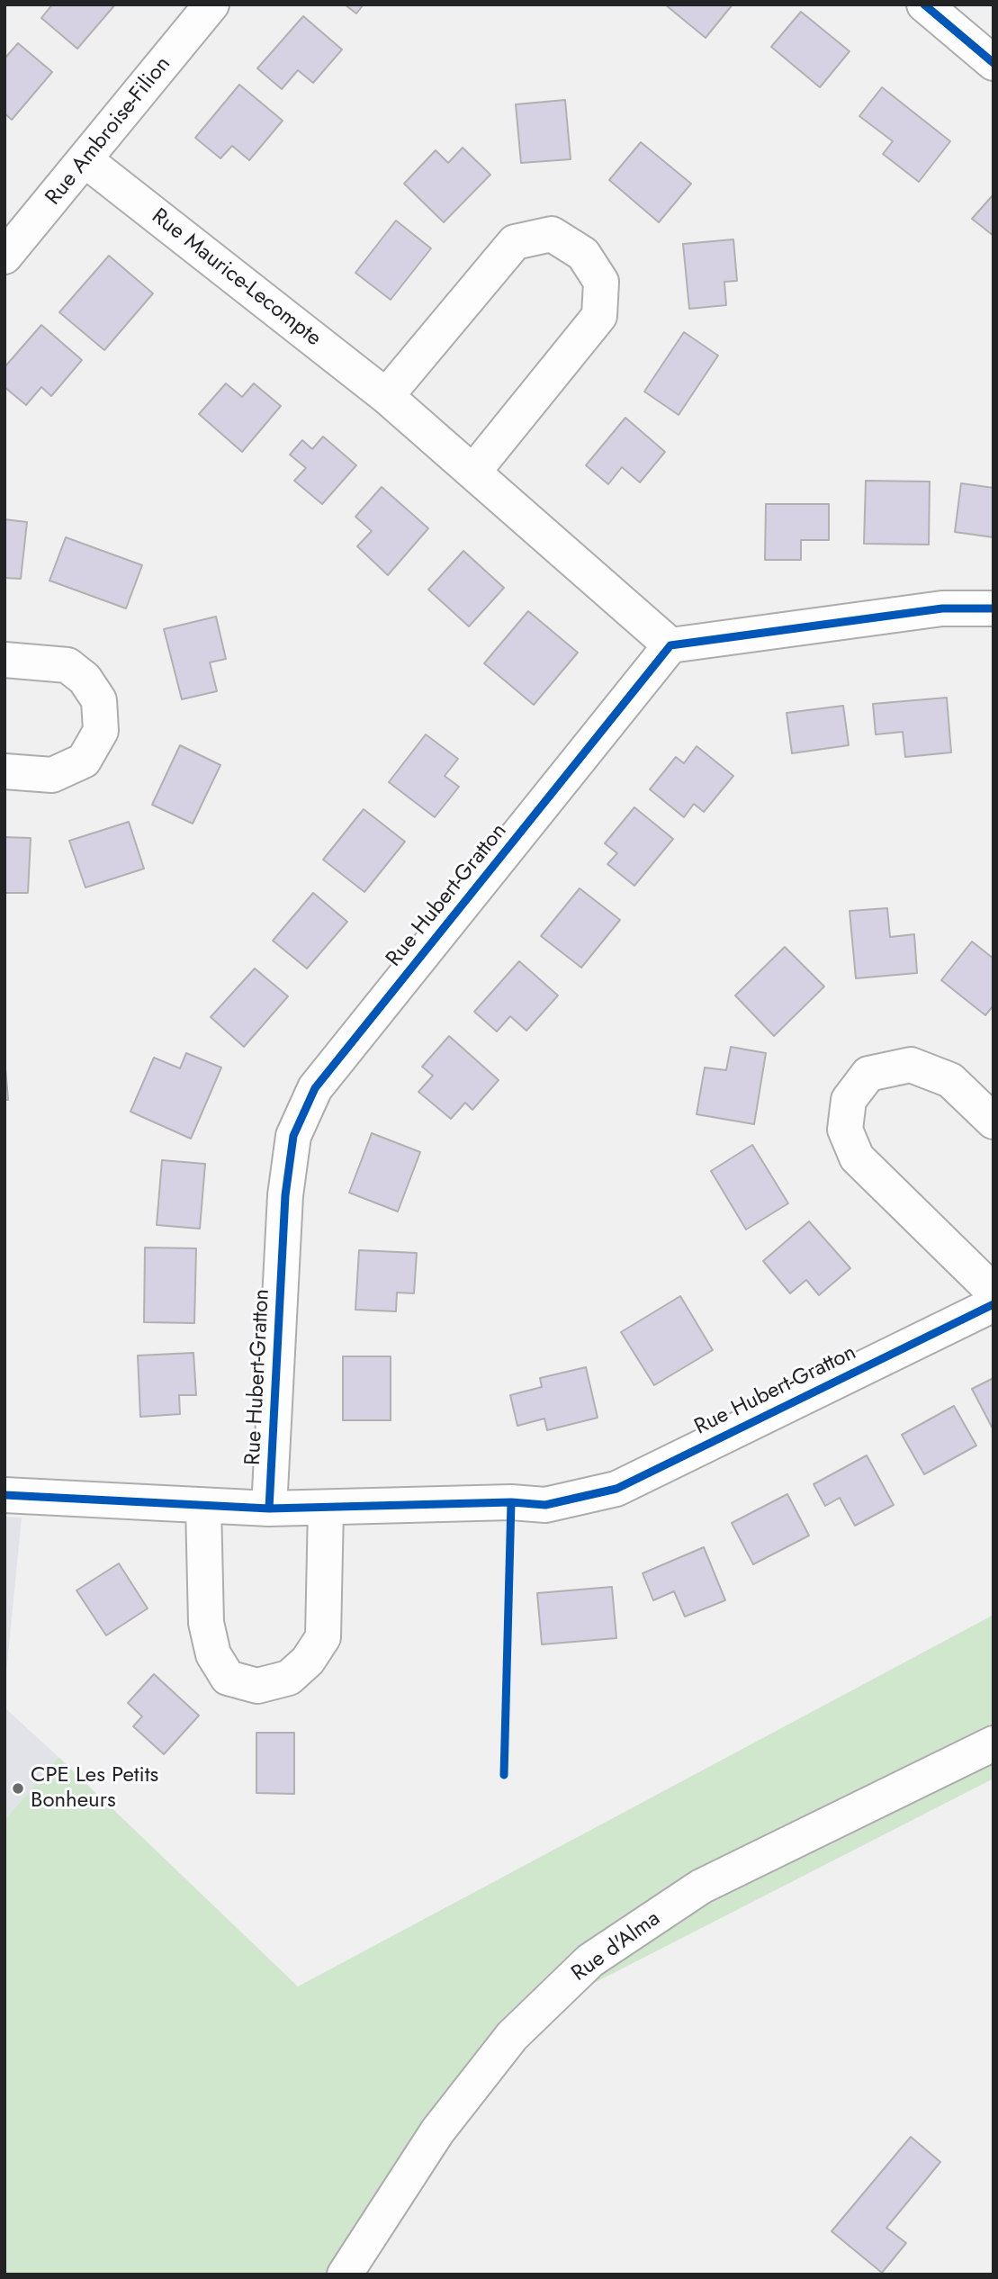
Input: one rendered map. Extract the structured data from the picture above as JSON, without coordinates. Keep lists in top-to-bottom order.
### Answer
{
  "streets": {
    "street": [
      "Rue Ambroise-Filion",
      "Rue Maurice-Lecompte",
      "Rue Hubert-Gratton",
      "Rue d'Alma"
    ]
  },
  "crossings": [
    ["Rue Ambroise-Filion", "Rue Maurice-Lecompte"],
    ["Rue Maurice-Lecompte", "Rue Hubert-Gratton"]
  ],
  "places": ["CPE Les Petits Bonheurs"]
}
